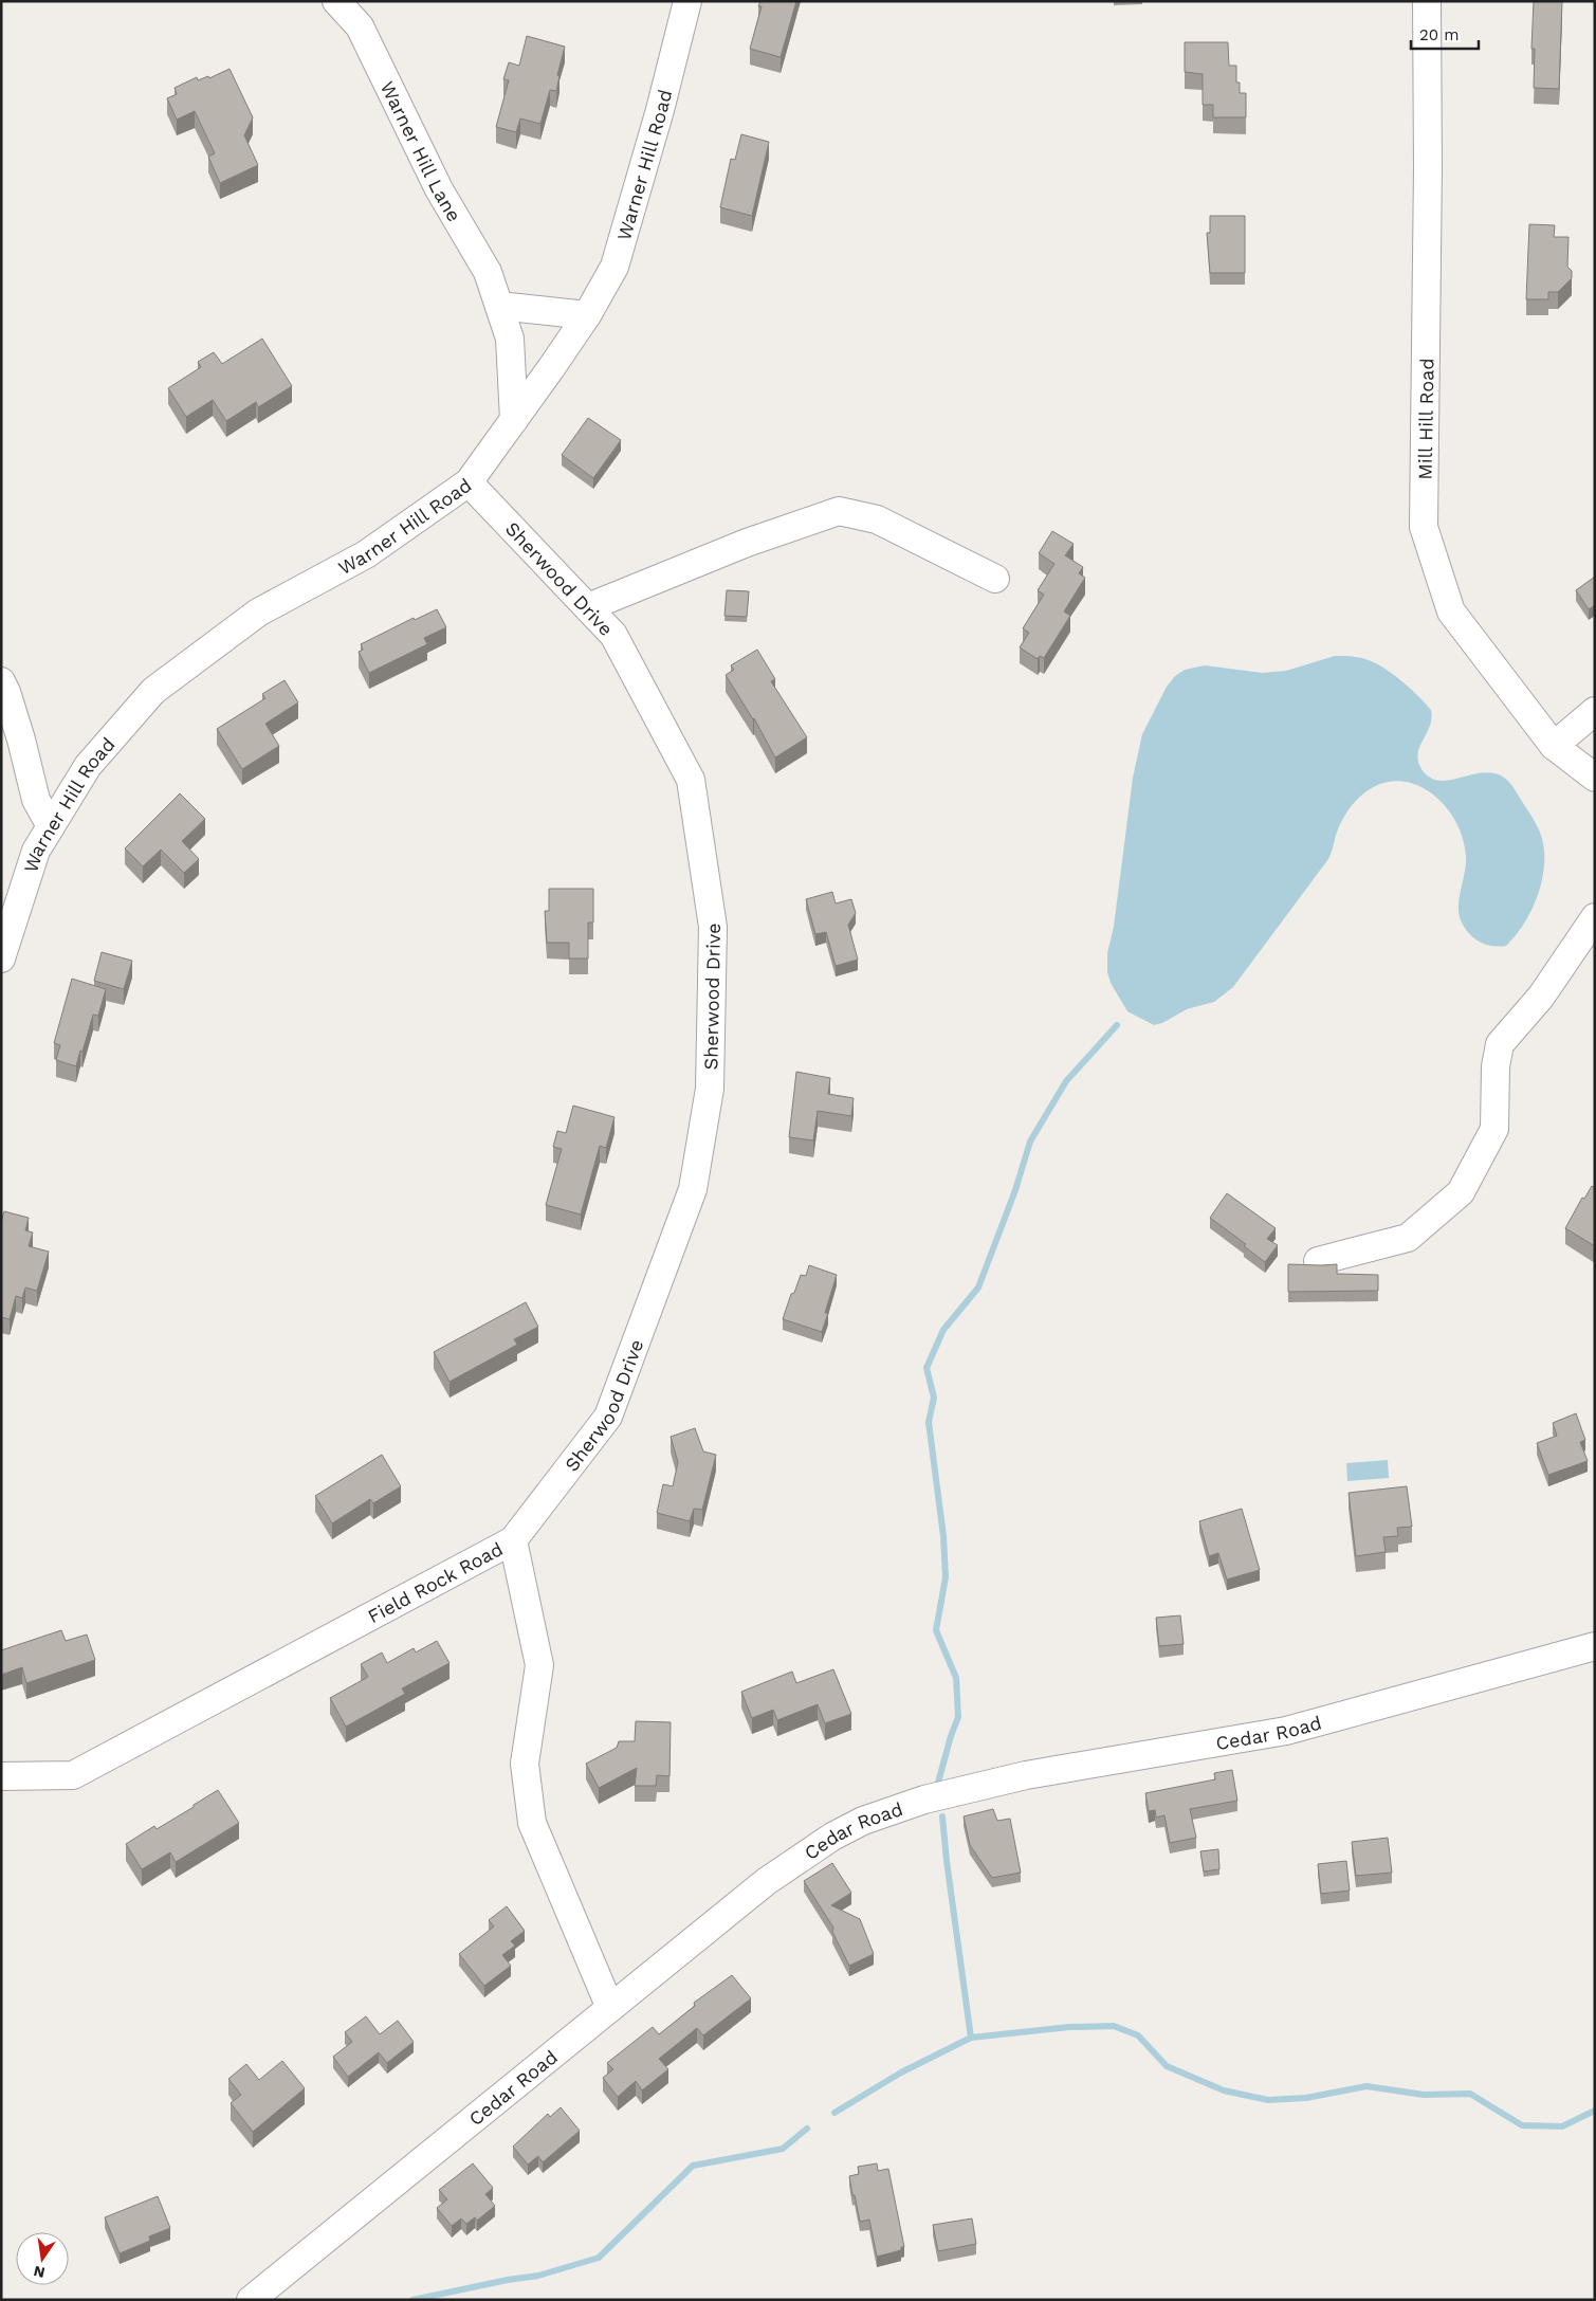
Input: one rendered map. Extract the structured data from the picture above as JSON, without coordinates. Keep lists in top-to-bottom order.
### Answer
{
  "streets": {
    "street": [
      "Warner Hill Lane",
      "Warner Hill Road",
      "Mill Hill Road",
      "Sherwood Drive",
      "Field Rock Road",
      "Cedar Road"
    ]
  },
  "crossings": [
    ["Warner Hill Lane", "Warner Hill Road"],
    ["Warner Hill Road", "Sherwood Drive"],
    ["Sherwood Drive", "Field Rock Road"],
    ["Field Rock Road", "Cedar Road"]
  ],
  "scale_bar": "20 m",
  "north": "bottom"
}
